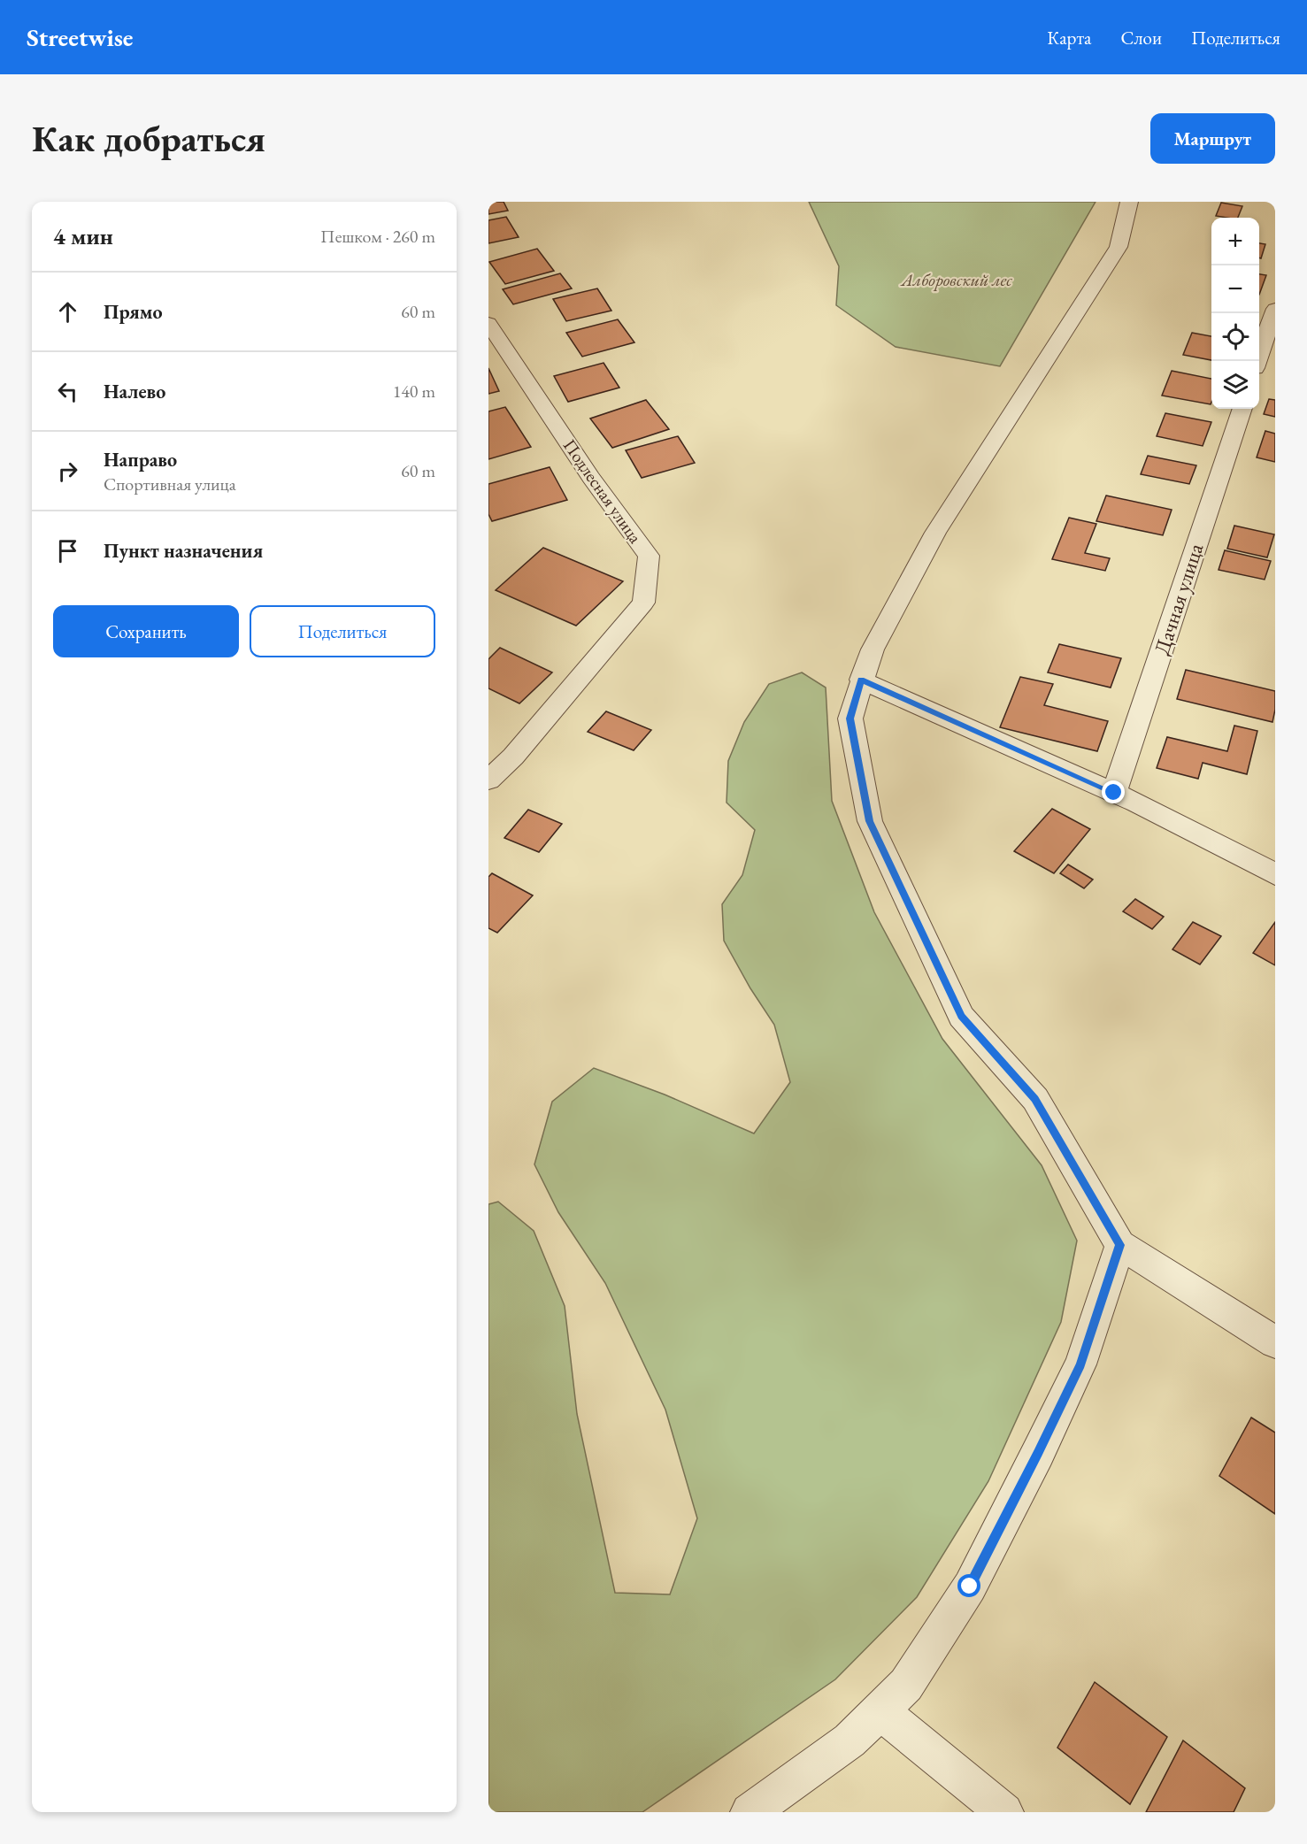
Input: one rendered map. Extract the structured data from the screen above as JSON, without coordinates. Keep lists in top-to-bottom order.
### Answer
{
  "streets": {
    "street": ["Подлесная улица", "Дачная улица"]
  },
  "parks": ["Алборовский лес"],
  "page": {
    "header": "Streetwise",
    "nav": ["Карта", "Слои", "Поделиться"],
    "buttons": [
      "Маршрут",
      ["Сохранить", "Поделиться"]
    ],
    "title": "Как добраться",
    "heading": ["4 мин", "Пешком · 260 m"],
    "map_buttons": ["+", "−"],
    "list": [
      ["Прямо", "60 m"],
      ["Налево", "140 m"],
      ["Направо", "Спортивная улица", "60 m"],
      "Пункт назначения"
    ]
  }
}
